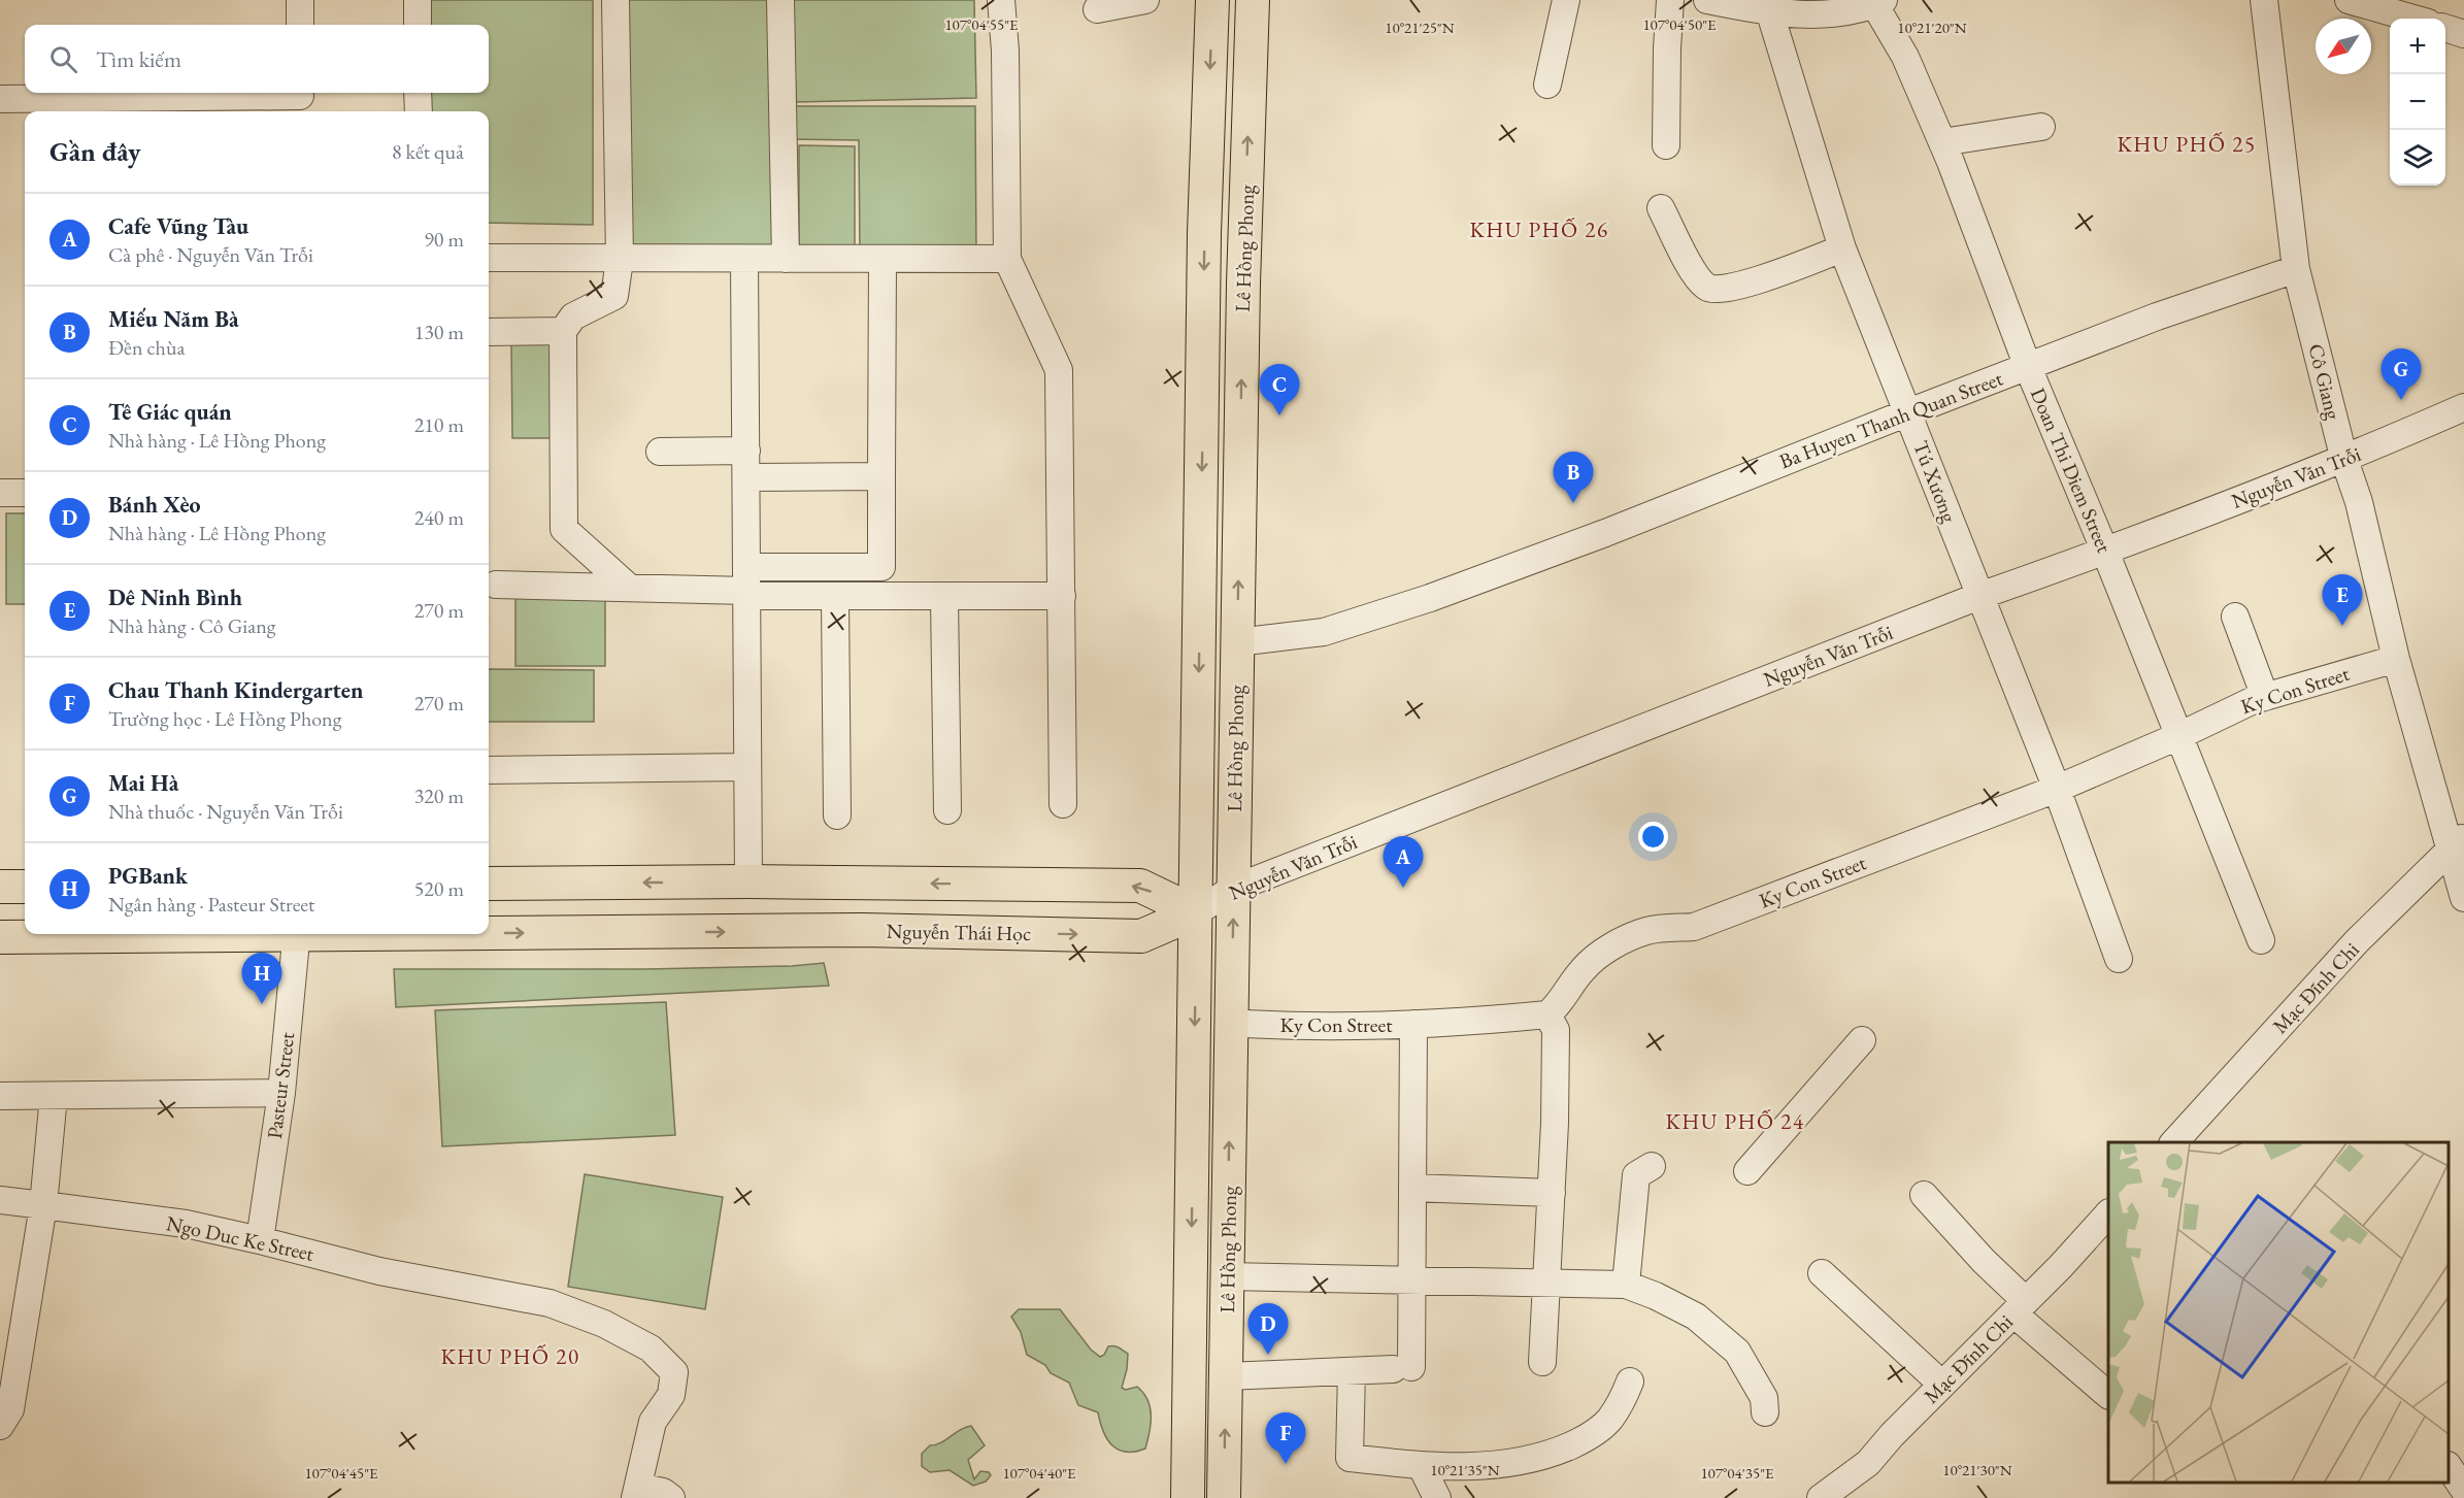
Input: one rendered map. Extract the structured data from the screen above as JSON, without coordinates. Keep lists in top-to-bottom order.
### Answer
{
  "streets": {
    "main road": ["Lê Hồng Phong", "Nguyễn Thái Học"],
    "street": [
      "Cô Giang",
      "Ba Huyen Thanh Quan Street",
      "Doan Thi Diem Street",
      "Nguyễn Văn Trỗi",
      "Tú Xương",
      "Ky Con Street",
      "Mạc Đĩnh Chi",
      "Pasteur Street",
      "Ngo Duc Ke Street"
    ]
  },
  "crossings": [
    ["Lê Hồng Phong", "Ba Huyen Thanh Quan Street"],
    ["Lê Hồng Phong", "Nguyễn Văn Trỗi"],
    ["Lê Hồng Phong", "Ky Con Street"],
    ["Lê Hồng Phong", "Nguyễn Thái Học"],
    ["Cô Giang", "Ba Huyen Thanh Quan Street"],
    ["Cô Giang", "Nguyễn Văn Trỗi"],
    ["Cô Giang", "Ky Con Street"],
    ["Cô Giang", "Mạc Đĩnh Chi"],
    ["Ba Huyen Thanh Quan Street", "Doan Thi Diem Street"],
    ["Ba Huyen Thanh Quan Street", "Tú Xương"],
    ["Doan Thi Diem Street", "Nguyễn Văn Trỗi"],
    ["Doan Thi Diem Street", "Ky Con Street"],
    ["Nguyễn Văn Trỗi", "Tú Xương"],
    ["Nguyễn Văn Trỗi", "Nguyễn Thái Học"],
    ["Tú Xương", "Ky Con Street"],
    ["Pasteur Street", "Ngo Duc Ke Street"]
  ],
  "districts": [
    "KHU PHỐ 25",
    "KHU PHỐ 26",
    "KHU PHỐ 24",
    "KHU PHỐ 20"
  ],
  "north": "bottom left",
  "page": {
    "map_buttons": ["+", "−"],
    "search": "Tìm kiếm",
    "heading": ["Gần đây", "8 kết quả"],
    "list": [
      {
        "mark": "A",
        "name": "Cafe Vũng Tàu",
        "note": "Cà phê · Nguyễn Văn Trỗi",
        "value": "90 m"
      },
      {
        "mark": "B",
        "name": "Miếu Năm Bà",
        "note": "Đền chùa",
        "value": "130 m"
      },
      {
        "mark": "C",
        "name": "Tê Giác quán",
        "note": "Nhà hàng · Lê Hồng Phong",
        "value": "210 m"
      },
      {
        "mark": "D",
        "name": "Bánh Xèo",
        "note": "Nhà hàng · Lê Hồng Phong",
        "value": "240 m"
      },
      {
        "mark": "E",
        "name": "Dê Ninh Bình",
        "note": "Nhà hàng · Cô Giang",
        "value": "270 m"
      },
      {
        "mark": "F",
        "name": "Chau Thanh Kindergarten",
        "note": "Trường học · Lê Hồng Phong",
        "value": "270 m"
      },
      {
        "mark": "G",
        "name": "Mai Hà",
        "note": "Nhà thuốc · Nguyễn Văn Trỗi",
        "value": "320 m"
      },
      {
        "mark": "H",
        "name": "PGBank",
        "note": "Ngân hàng · Pasteur Street",
        "value": "520 m"
      }
    ],
    "pins": [
      "G",
      "C",
      "B",
      "E",
      "A",
      "H",
      "D",
      "F"
    ]
  },
  "coordinates": [
    "107°04'55\"E",
    "107°04'50\"E",
    "10°21'25\"N",
    "10°21'20\"N",
    "10°21'35\"N",
    "10°21'30\"N",
    "107°04'45\"E",
    "107°04'40\"E",
    "107°04'35\"E"
  ]
}
